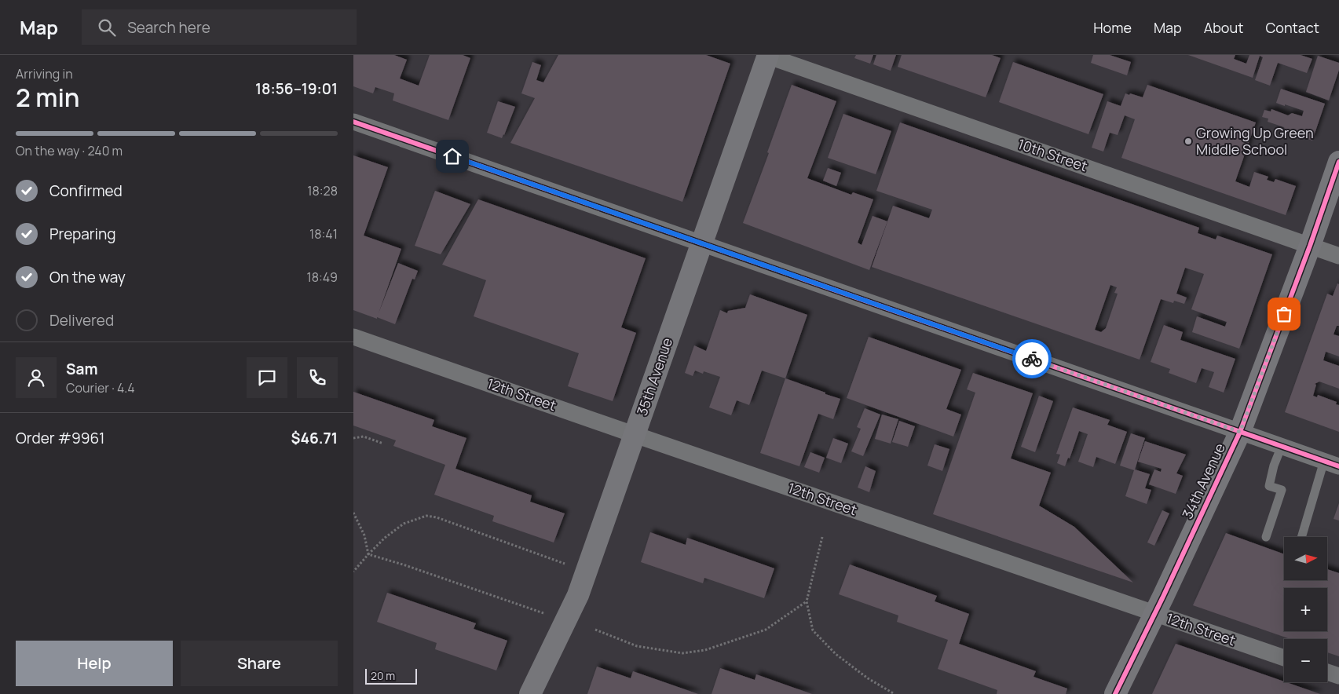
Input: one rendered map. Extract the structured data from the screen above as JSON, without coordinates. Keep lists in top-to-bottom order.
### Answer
{
  "streets": {
    "street": [
      "10th Street",
      "35th Avenue",
      "12th Street",
      "34th Avenue"
    ]
  },
  "crossings": [
    ["10th Street", "35th Avenue"],
    ["10th Street", "34th Avenue"],
    ["35th Avenue", "12th Street"],
    ["12th Street", "34th Avenue"]
  ],
  "places": ["Growing Up Green Middle School"],
  "scale_bar": "20 m",
  "north": "right",
  "page": {
    "header": "Map",
    "search": "Search here",
    "nav": [
      "Home",
      "Map",
      "About",
      "Contact"
    ],
    "heading": ["2 min", "Arriving in", "18:56–19:01"],
    "panel": [
      "Sam",
      "Courier · 4.4",
      "Order #9961",
      "$46.71"
    ],
    "bar": "On the way · 240 m",
    "list": [
      ["Confirmed", "18:28"],
      ["Preparing", "18:41"],
      ["On the way", "18:49"],
      "Delivered"
    ],
    "map_buttons": ["+", "−"],
    "buttons": ["Help", "Share"],
    "scale": "20 m"
  }
}
